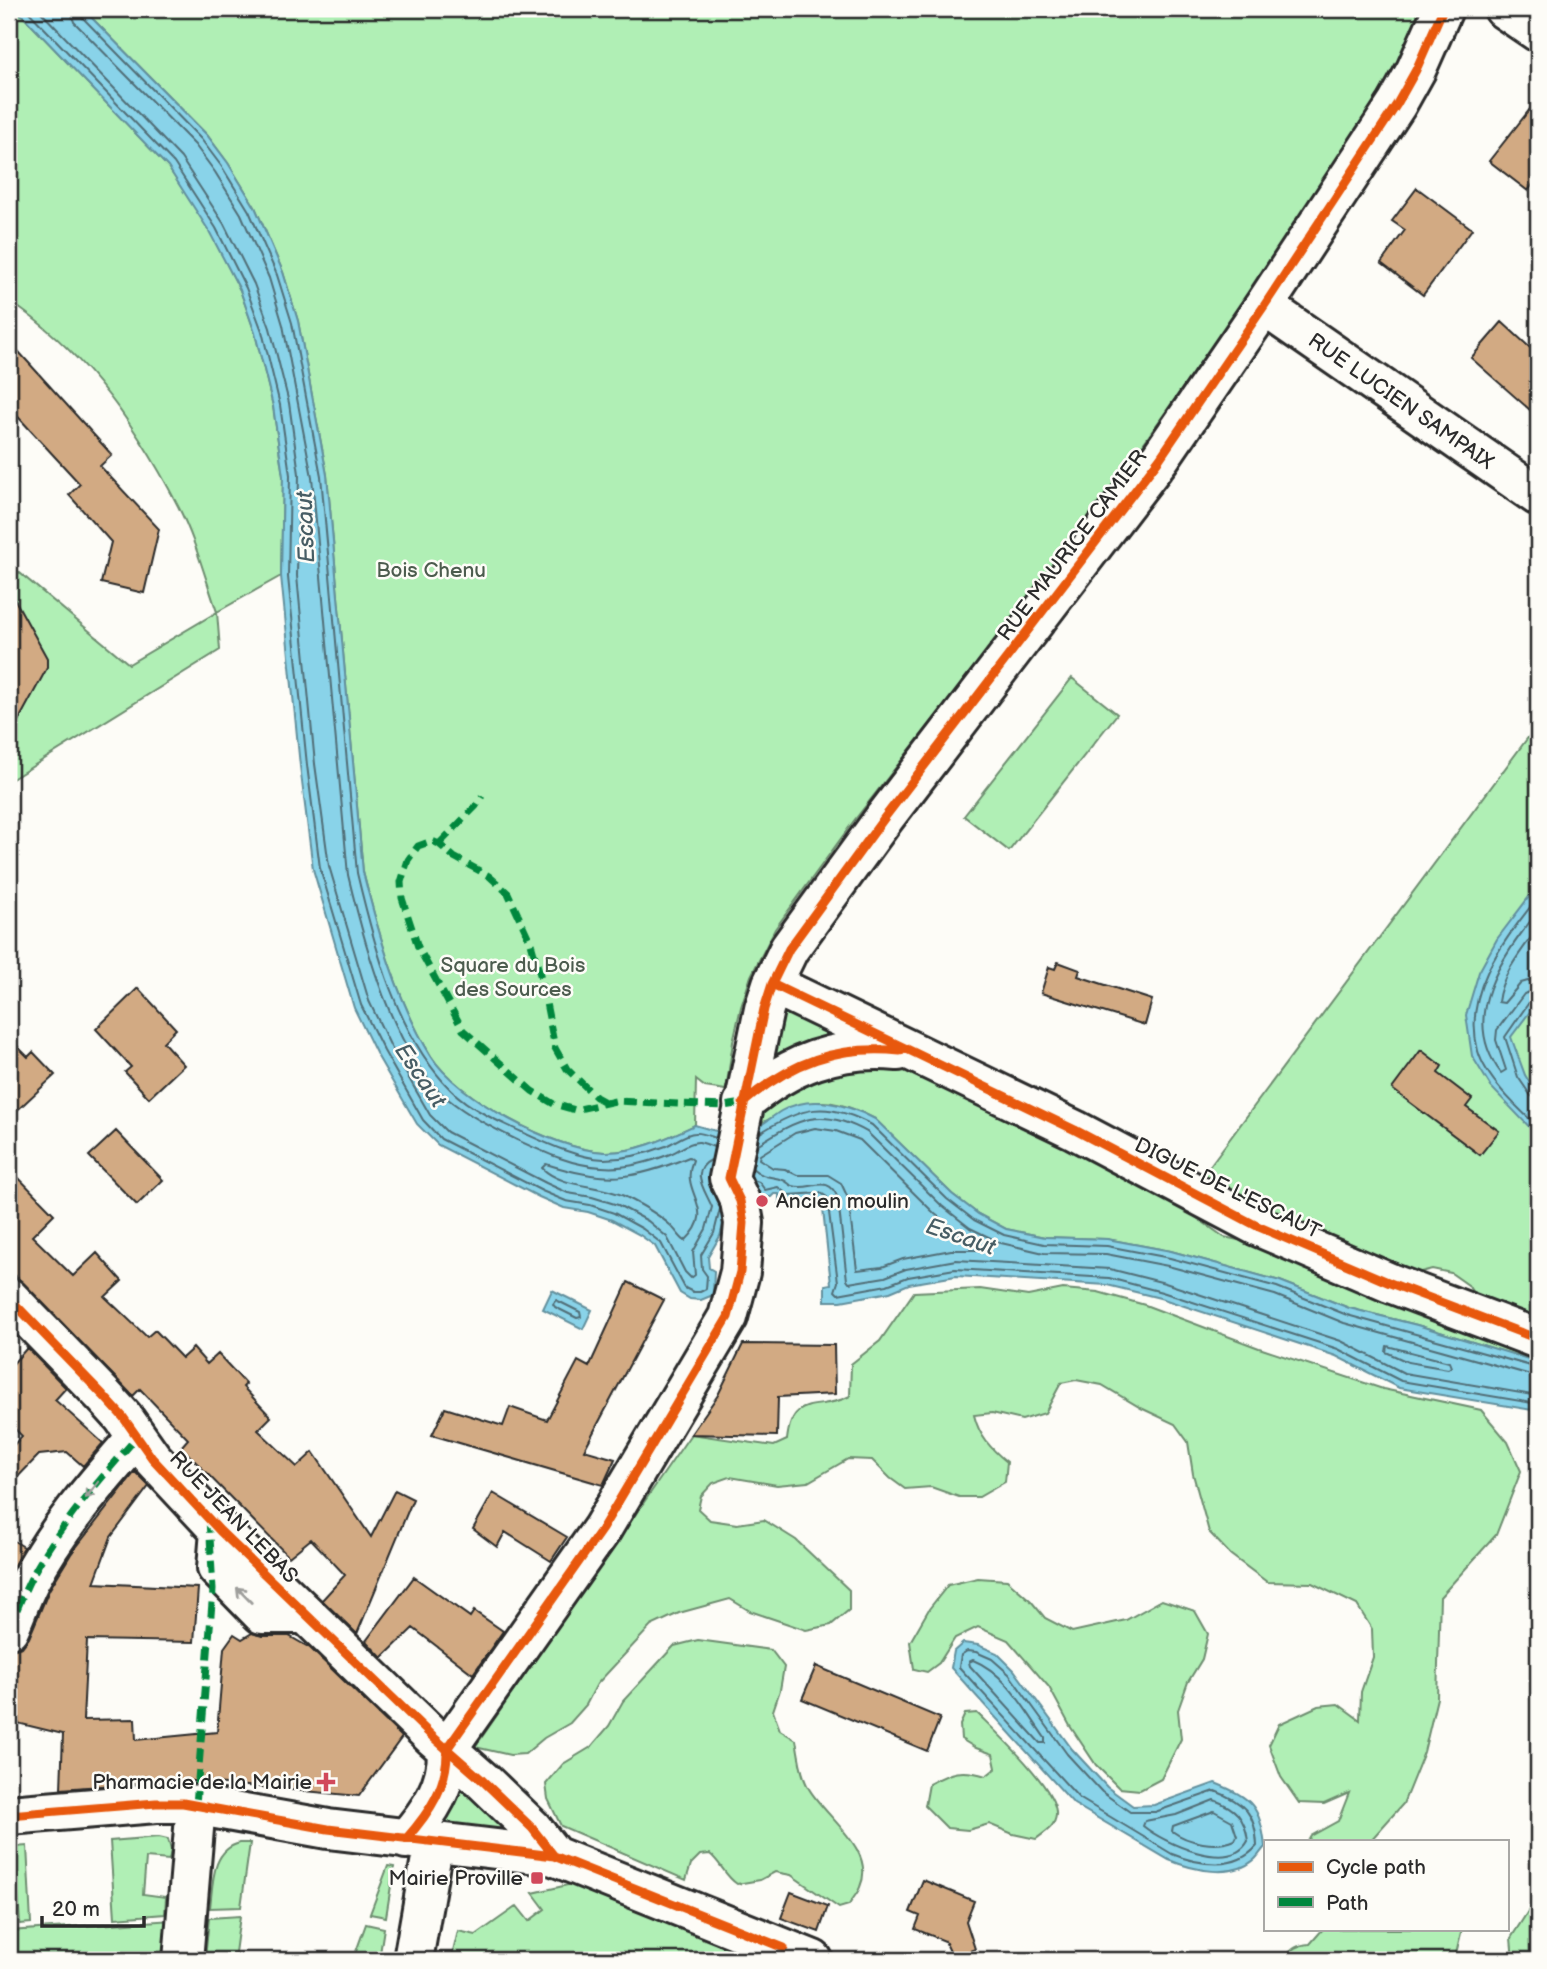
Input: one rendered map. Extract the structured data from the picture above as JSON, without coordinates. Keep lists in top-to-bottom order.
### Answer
{
  "streets": {
    "street": [
      "RUE LUCIEN SAMPAIX",
      "RUE MAURICE CAMIER",
      "DIGUE DE L'ESCAUT",
      "RUE JEAN LEBAS"
    ]
  },
  "crossings": [
    ["RUE LUCIEN SAMPAIX", "RUE MAURICE CAMIER"],
    ["RUE MAURICE CAMIER", "DIGUE DE L'ESCAUT"],
    ["RUE MAURICE CAMIER", "RUE JEAN LEBAS"]
  ],
  "one_way": ["RUE JEAN LEBAS"],
  "water": ["Escaut"],
  "parks": ["Bois Chenu", "Square du Bois des Sources"],
  "places": {
    "other": ["Ancien moulin"],
    "health": ["Pharmacie de la Mairie"],
    "transit": ["Mairie Proville"]
  },
  "legend": ["Cycle path", "Path"],
  "scale_bar": "20 m"
}
